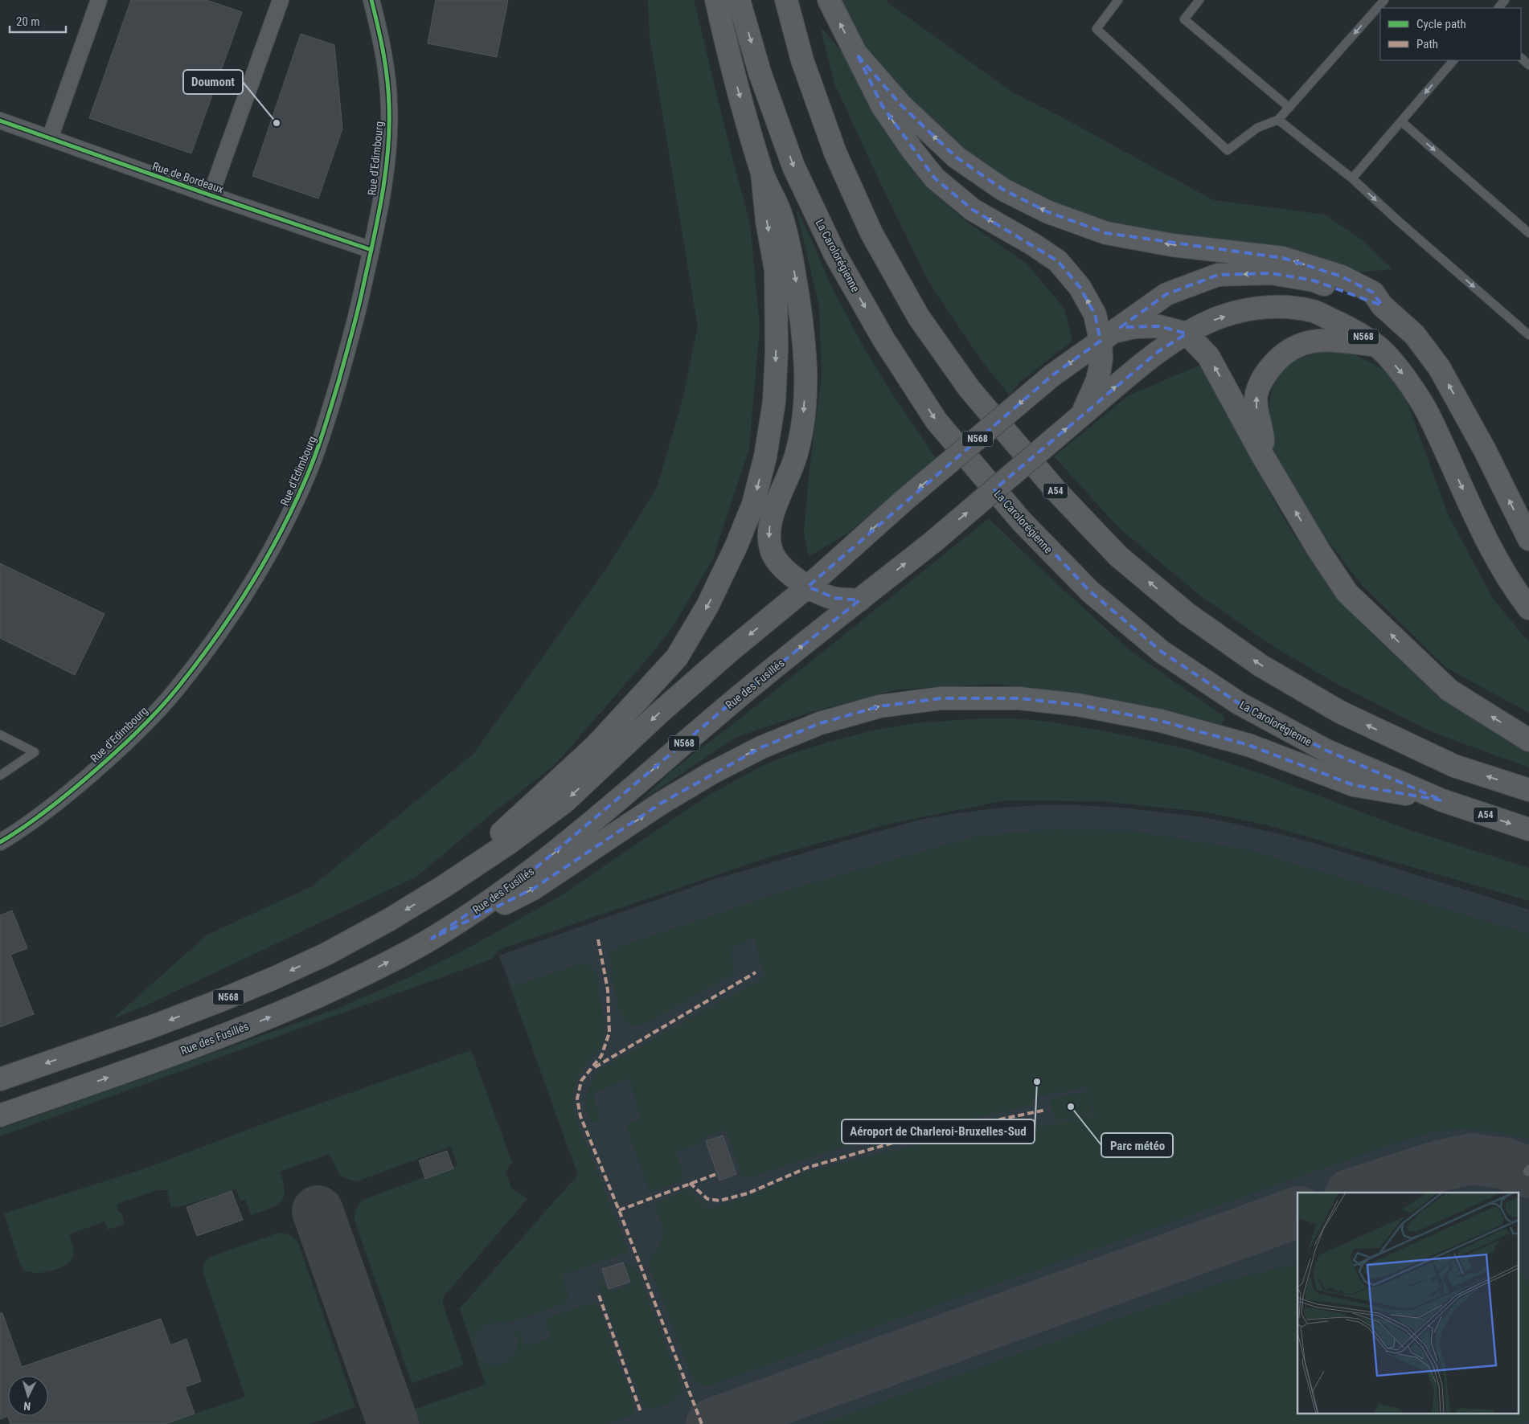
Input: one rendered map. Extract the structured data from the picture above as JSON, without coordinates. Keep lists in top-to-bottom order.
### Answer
{
  "streets": {
    "highway": [
      "La Carolorégienne",
      "N568",
      "A54",
      "Rue des Fusillés"
    ],
    "street": ["Rue d'Edimbourg", "Rue de Bordeaux"]
  },
  "crossings": [
    ["Rue d'Edimbourg", "Rue de Bordeaux"],
    ["N568", "Rue des Fusillés"]
  ],
  "places": ["Doumont", "Aéroport de Charleroi-Bruxelles-Sud", "Parc météo"],
  "legend": ["Cycle path", "Path"],
  "scale_bar": "20 m",
  "north": "bottom"
}
